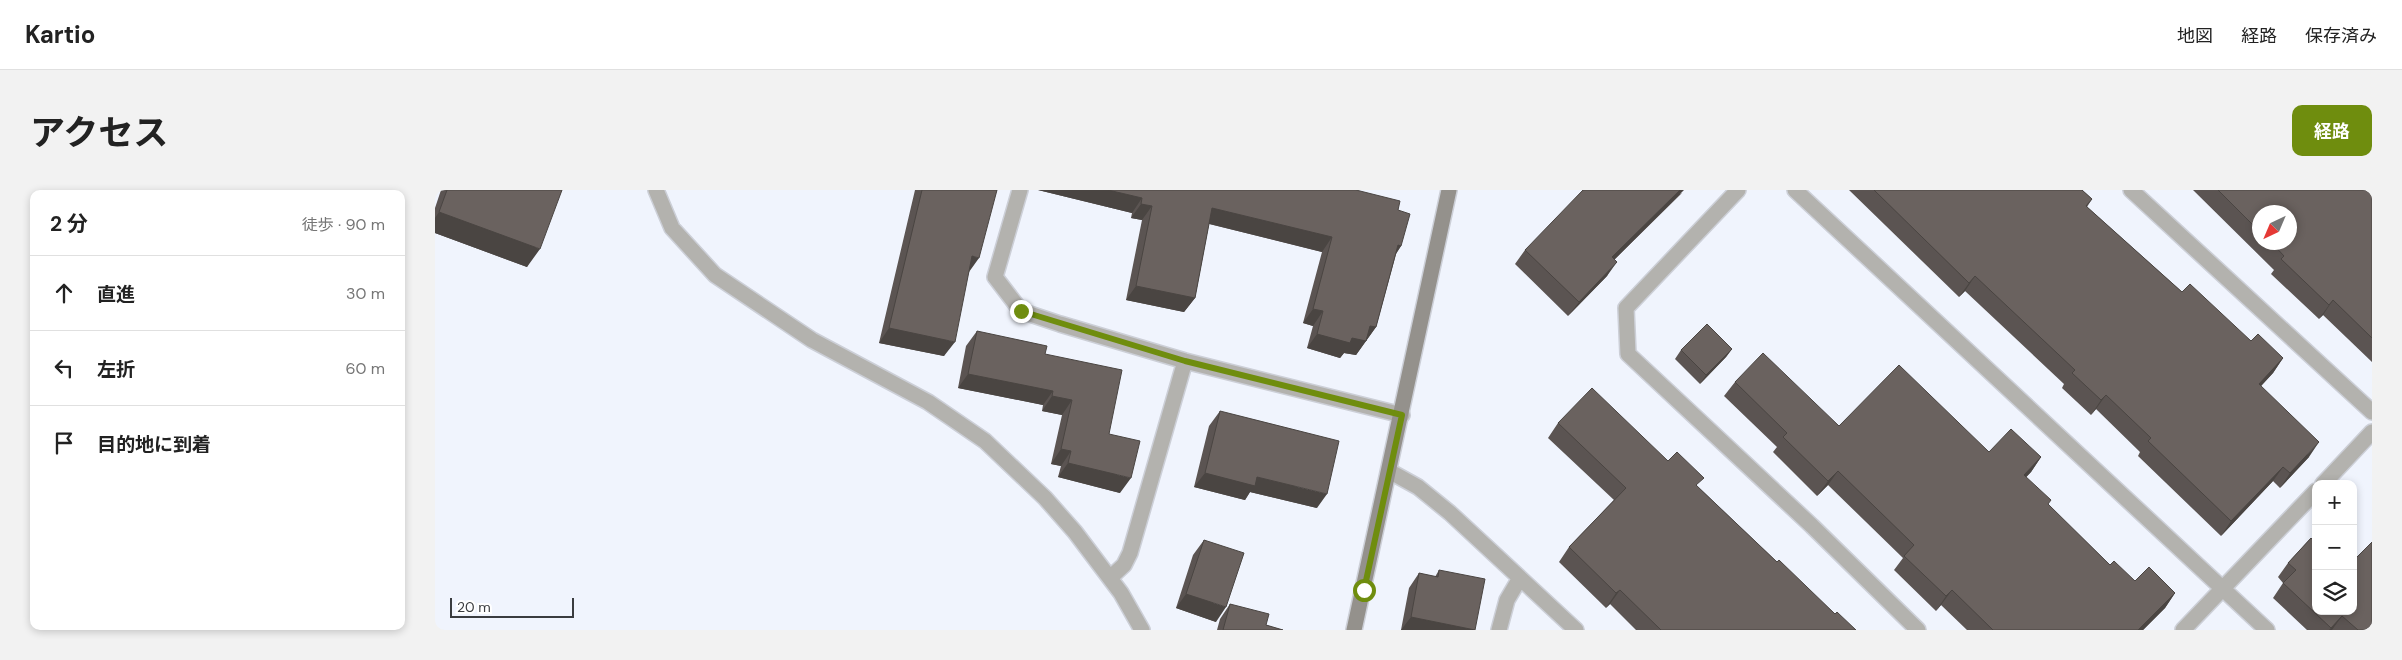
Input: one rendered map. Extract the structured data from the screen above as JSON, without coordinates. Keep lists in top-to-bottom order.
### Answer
{
  "scale_bar": "20 m",
  "north": "bottom left",
  "page": {
    "header": "Kartio",
    "nav": ["地図", "経路", "保存済み"],
    "title": "アクセス",
    "buttons": "経路",
    "heading": ["2 分", "徒歩 · 90 m"],
    "list": [
      ["直進", "30 m"],
      ["左折", "60 m"],
      "目的地に到着"
    ],
    "map_buttons": ["+", "−"],
    "scale": "20 m"
  }
}
